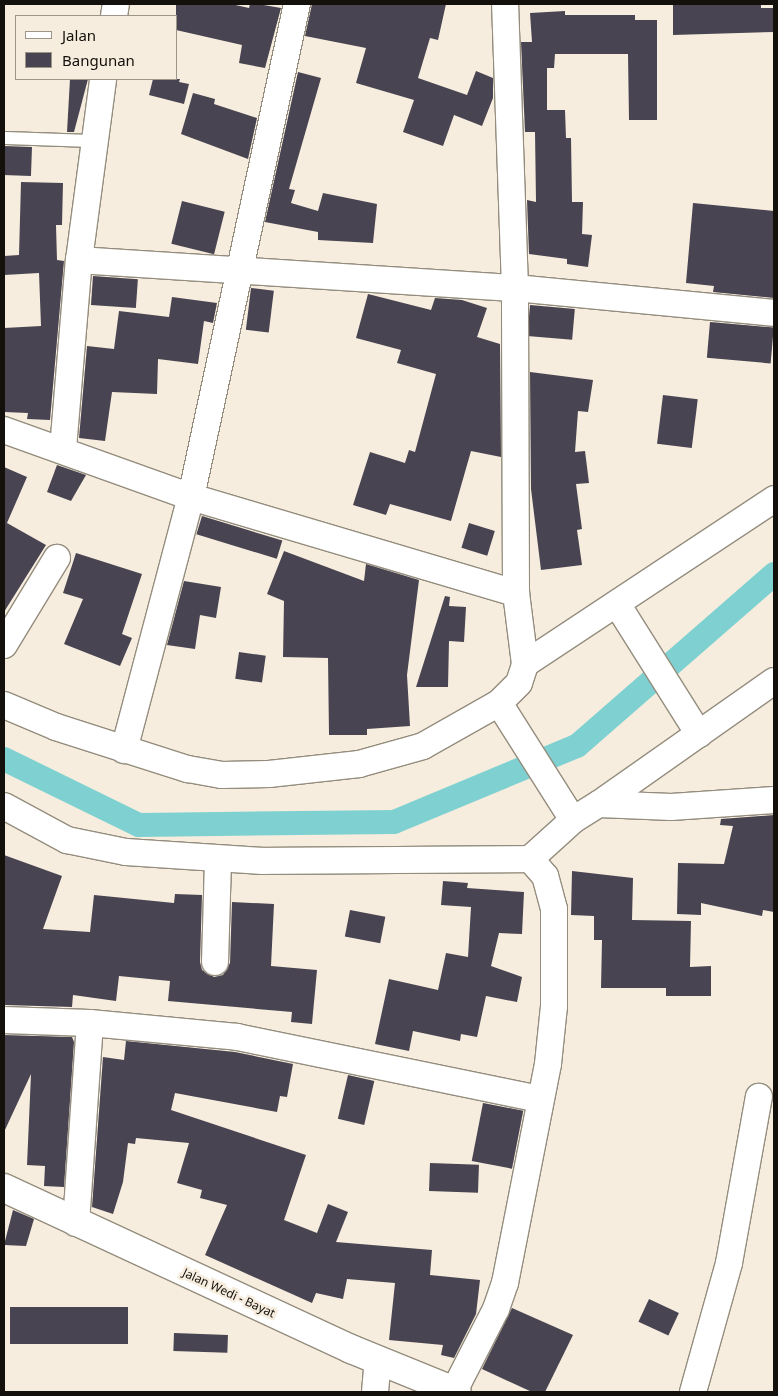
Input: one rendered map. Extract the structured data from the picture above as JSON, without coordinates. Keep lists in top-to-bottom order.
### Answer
{
  "streets": {
    "main road": ["Jalan Wedi - Bayat"]
  },
  "legend": ["Jalan", "Bangunan"]
}
